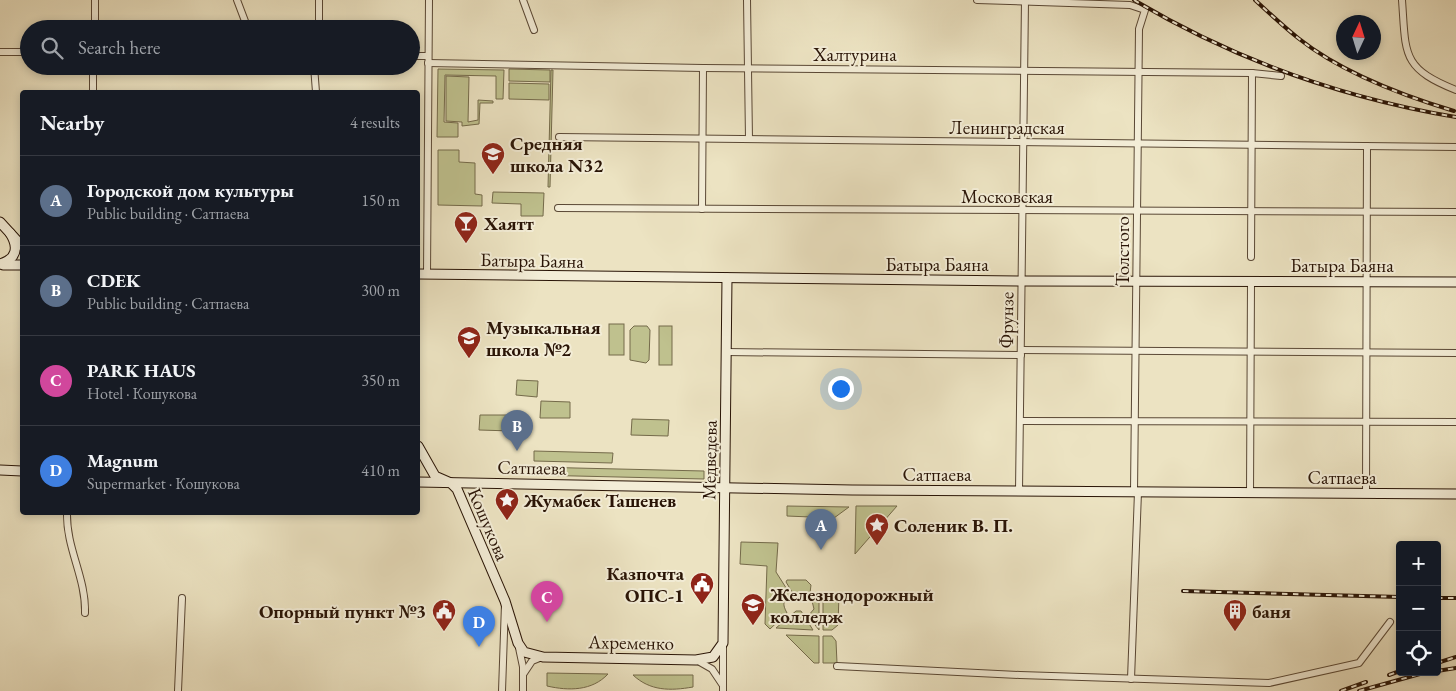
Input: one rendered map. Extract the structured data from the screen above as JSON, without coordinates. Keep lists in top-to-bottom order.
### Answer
{
  "streets": {
    "street": [
      "Халтурина",
      "Ленинградская",
      "Московская",
      "Толстого",
      "Батыра Баяна",
      "Фрунзе",
      "Медведева",
      "Сатпаева",
      "Кошукова",
      "Ахременко"
    ]
  },
  "crossings": [
    ["Халтурина", "Толстого"],
    ["Халтурина", "Фрунзе"],
    ["Ленинградская", "Толстого"],
    ["Ленинградская", "Фрунзе"],
    ["Московская", "Толстого"],
    ["Московская", "Фрунзе"],
    ["Толстого", "Батыра Баяна"],
    ["Толстого", "Фрунзе"],
    ["Толстого", "Сатпаева"],
    ["Батыра Баяна", "Фрунзе"],
    ["Батыра Баяна", "Медведева"],
    ["Фрунзе", "Сатпаева"],
    ["Медведева", "Сатпаева"],
    ["Медведева", "Ахременко"],
    ["Сатпаева", "Кошукова"],
    ["Кошукова", "Ахременко"]
  ],
  "places": {
    "school or university": ["Средняя школа N32", "Музыкальная школа №2", "Железнодорожный колледж"],
    "bar": ["Хаятт"],
    "place": ["Жумабек Ташенев", "Соленик В. П."],
    "public building": ["Казпочта ОПС-1", "Опорный пункт №3"],
    "building": ["баня"]
  },
  "north": "top",
  "page": {
    "search": "Search here",
    "heading": ["Nearby", "4 results"],
    "list": [
      {
        "mark": "A",
        "name": "Городской дом культуры",
        "note": "Public building · Сатпаева",
        "value": "150 m"
      },
      {
        "mark": "B",
        "name": "CDEK",
        "note": "Public building · Сатпаева",
        "value": "300 m"
      },
      {
        "mark": "C",
        "name": "PARK HAUS",
        "note": "Hotel · Кошукова",
        "value": "350 m"
      },
      {
        "mark": "D",
        "name": "Magnum",
        "note": "Supermarket · Кошукова",
        "value": "410 m"
      }
    ],
    "pins": [
      "B",
      "A",
      "C",
      "D"
    ],
    "map_buttons": ["+", "−"]
  }
}
